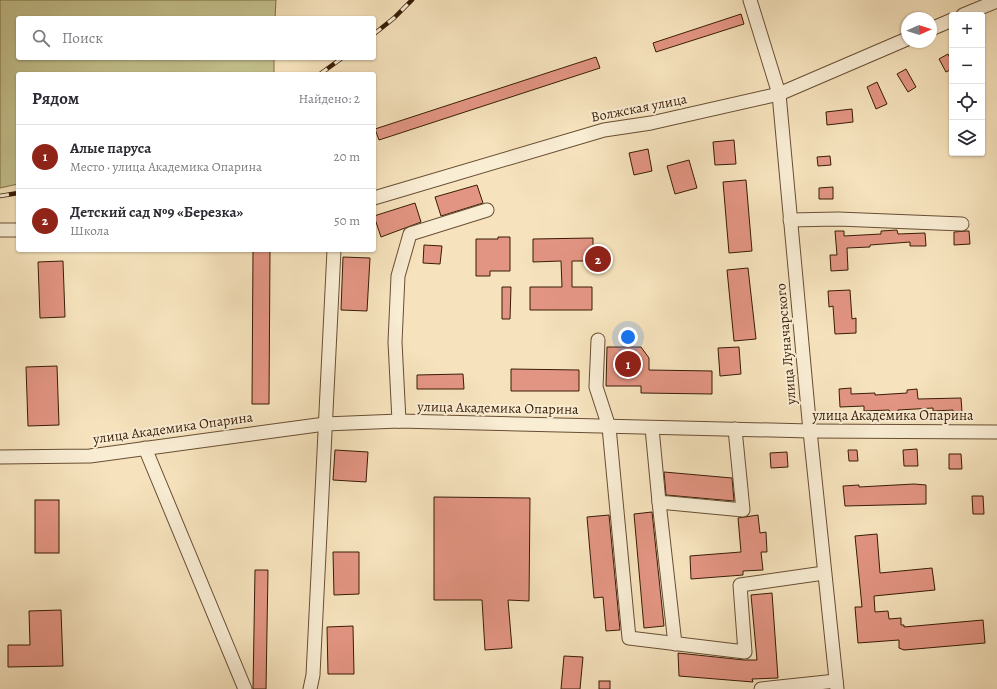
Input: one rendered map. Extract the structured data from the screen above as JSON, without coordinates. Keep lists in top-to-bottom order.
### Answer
{
  "streets": {
    "street": ["Волжская улица", "улица Луначарского", "улица Академика Опарина"]
  },
  "crossings": [
    ["Волжская улица", "улица Луначарского"],
    ["улица Луначарского", "улица Академика Опарина"]
  ],
  "north": "right",
  "page": {
    "map_buttons": ["+", "−"],
    "search": "Поиск",
    "heading": ["Рядом", "Найдено: 2"],
    "list": [
      {
        "mark": "1",
        "name": "Алые паруса",
        "note": "Место · улица Академика Опарина",
        "value": "20 m"
      },
      {
        "mark": "2",
        "name": "Детский сад №9 «Березка»",
        "note": "Школа",
        "value": "50 m"
      }
    ],
    "pins": ["2", "1"]
  }
}
